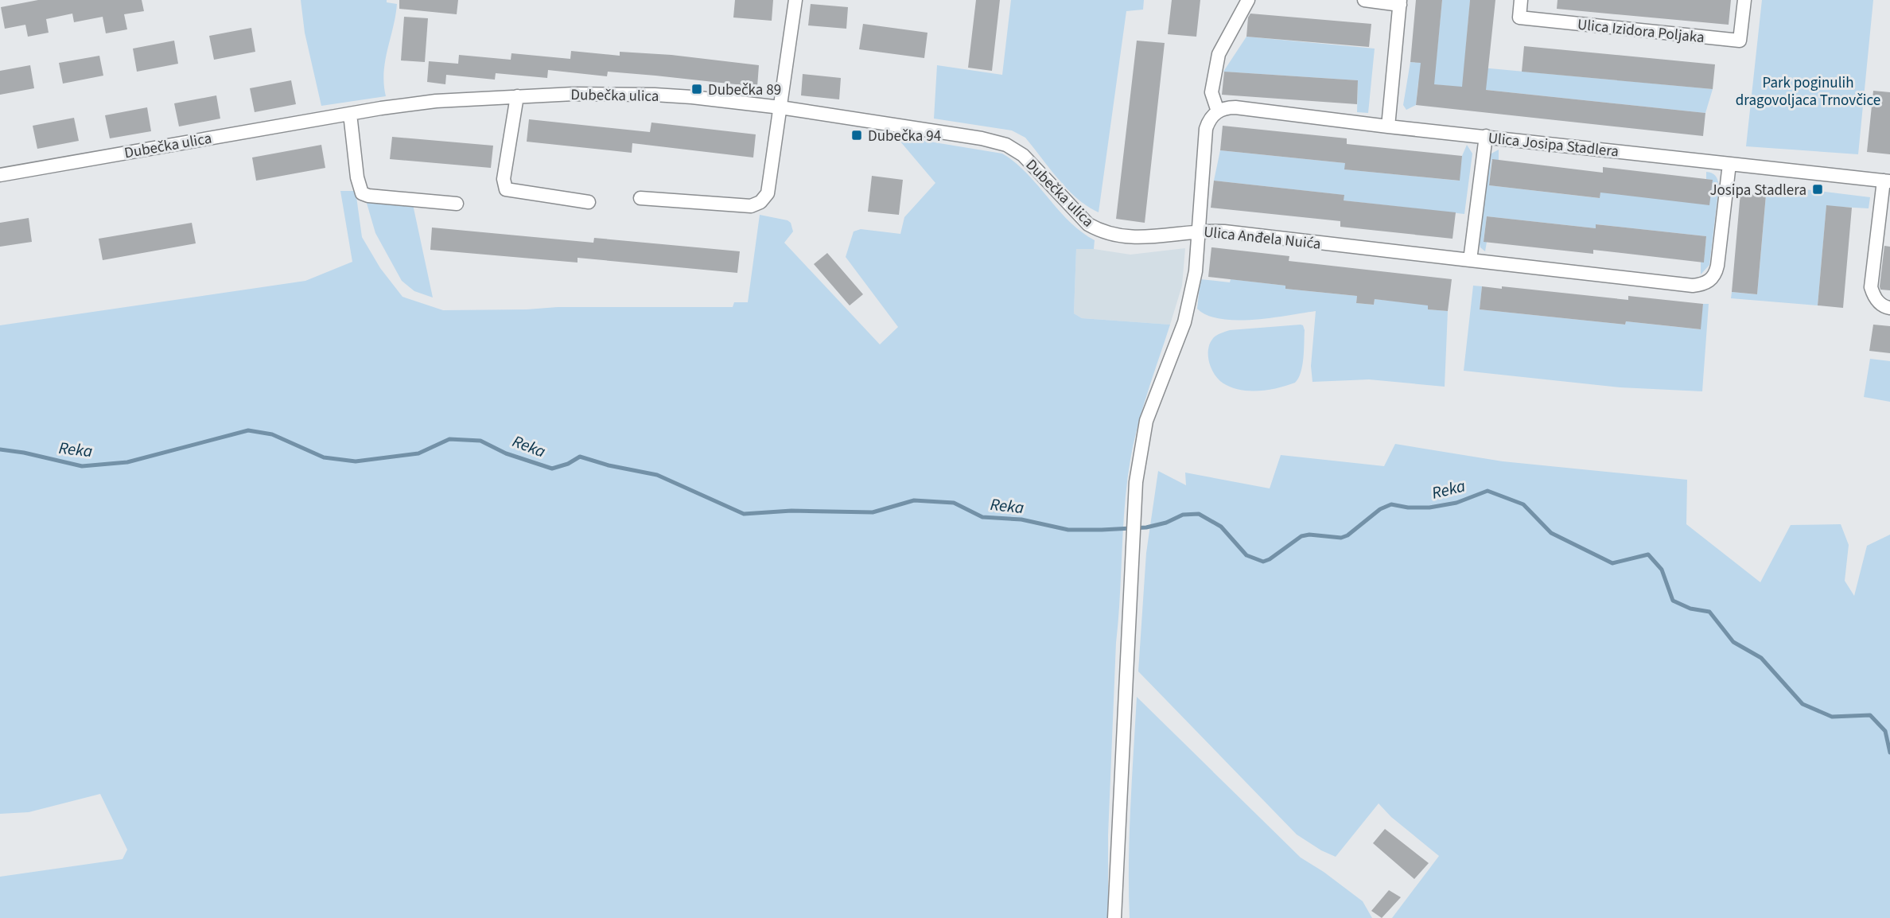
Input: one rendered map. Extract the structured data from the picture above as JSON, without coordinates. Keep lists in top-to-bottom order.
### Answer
{
  "streets": {
    "street": [
      "Ulica Izidora Poljaka",
      "Dubečka ulica",
      "Ulica Josipa Stadlera",
      "Ulica Anđela Nuića"
    ]
  },
  "crossings": [
    ["Dubečka ulica", "Ulica Anđela Nuića"],
    ["Ulica Josipa Stadlera", "Ulica Anđela Nuića"]
  ],
  "water": ["Reka"],
  "parks": ["Park poginulih dragovoljaca Trnovčice"],
  "places": {
    "transit": ["Dubečka 89", "Dubečka 94", "Josipa Stadlera"]
  }
}
